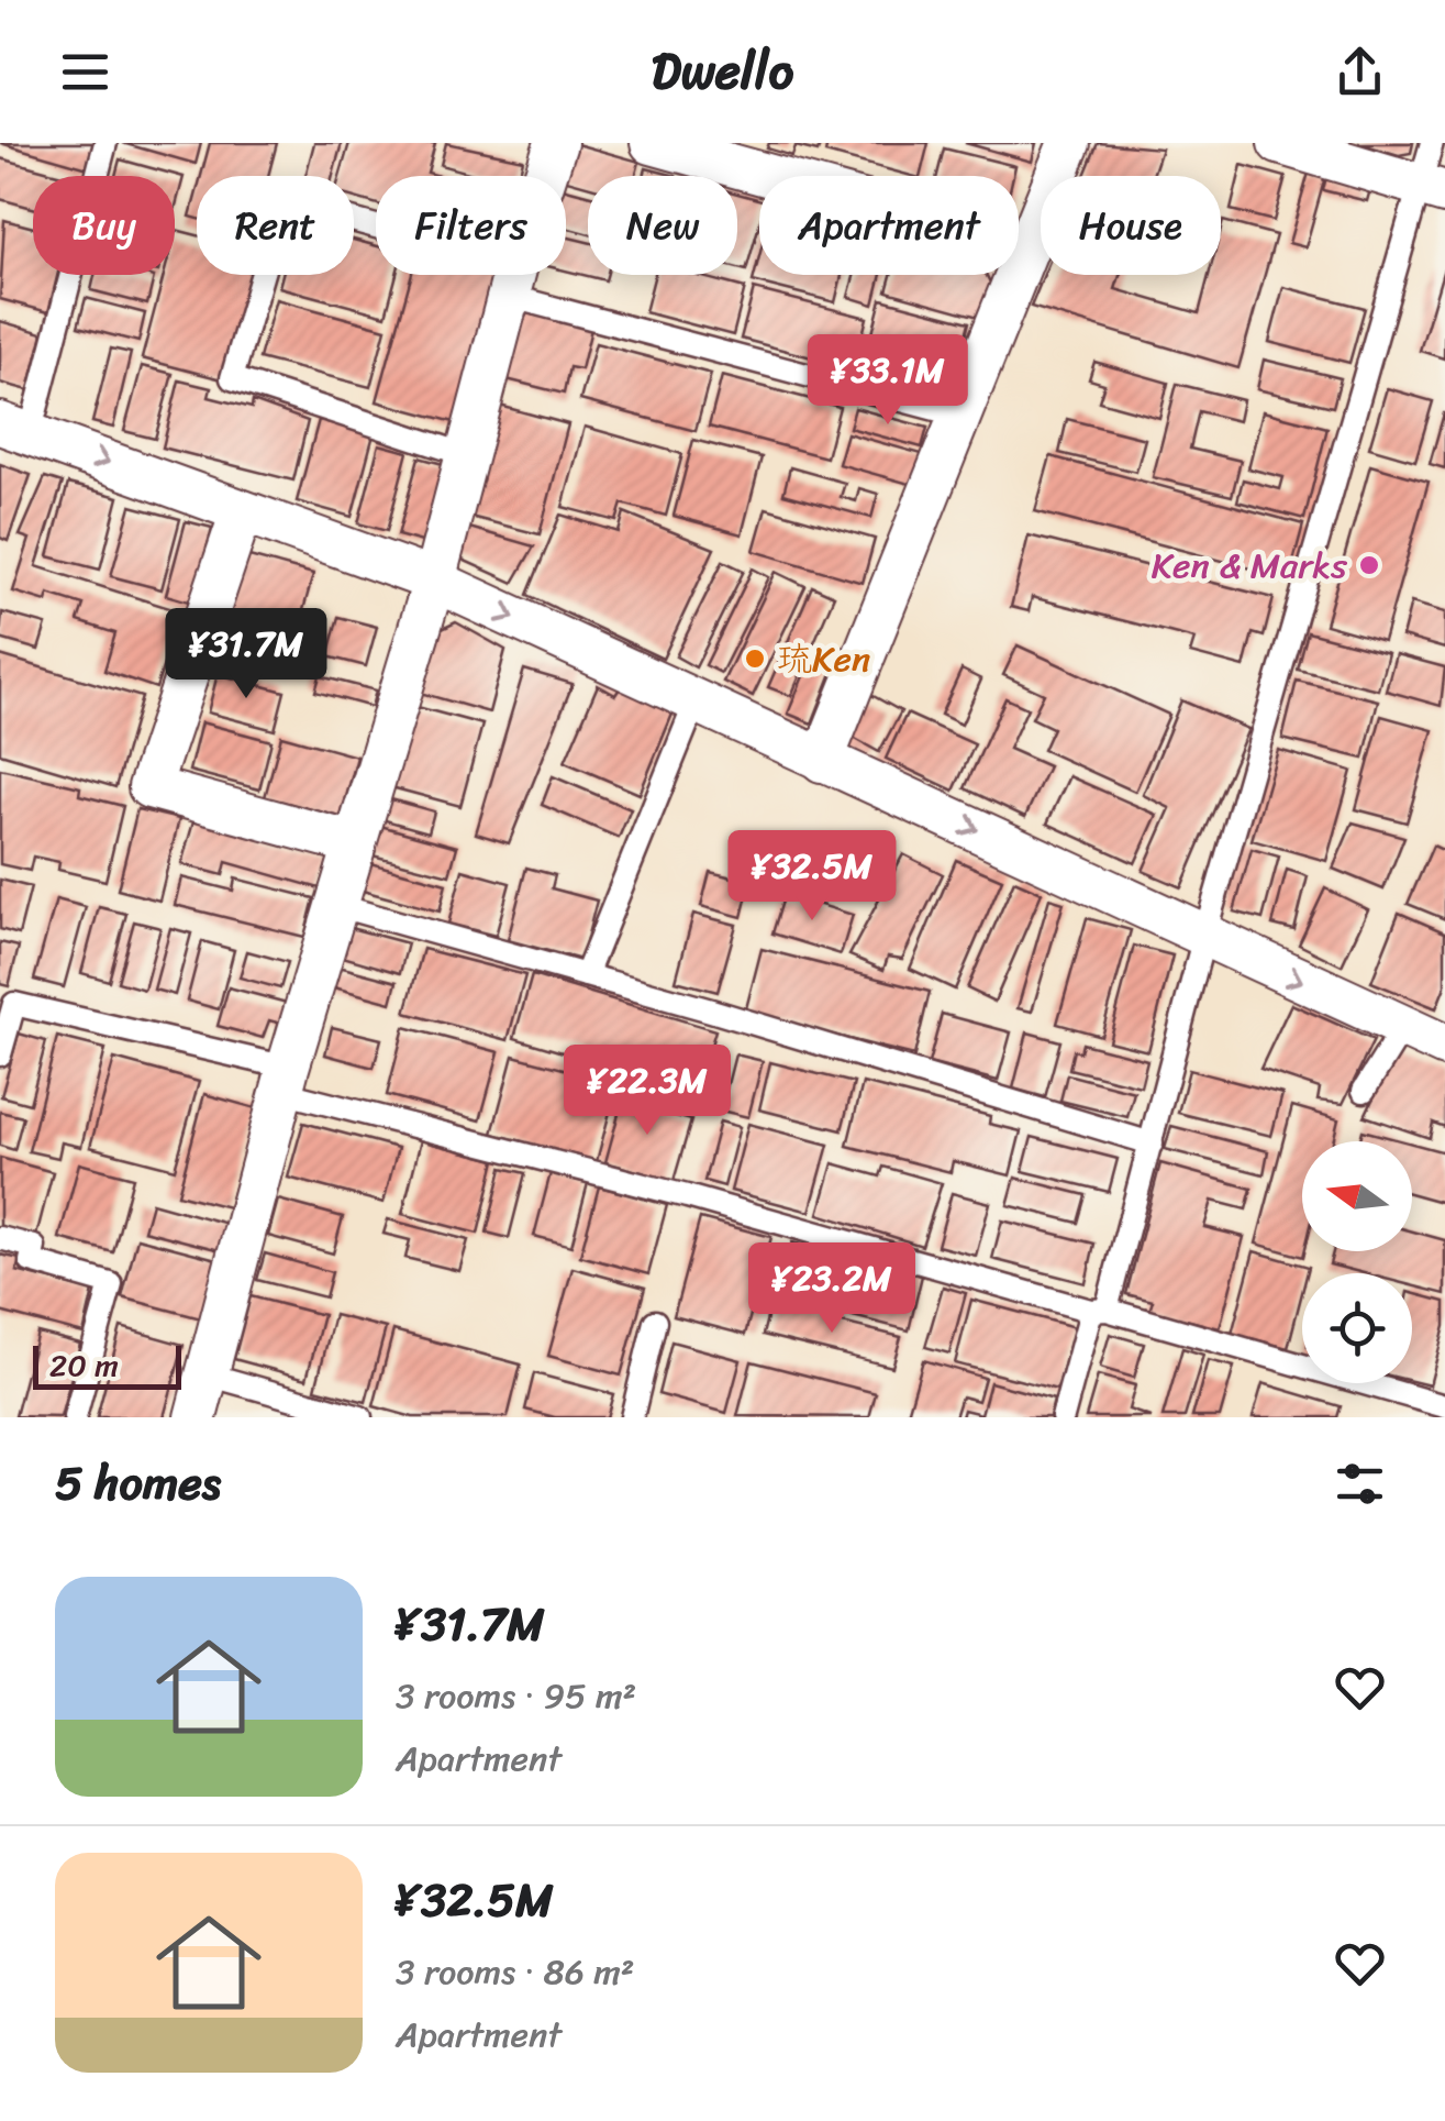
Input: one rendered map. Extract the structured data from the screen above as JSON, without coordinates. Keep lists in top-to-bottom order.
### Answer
{
  "places": ["Ken & Marks", "琉Ken"],
  "scale_bar": "20 m",
  "north": "left",
  "page": {
    "header": "Dwello",
    "chip": [
      "Buy",
      "Rent",
      "Filters",
      "New",
      "Apartment",
      "House"
    ],
    "price": [
      "¥33.1M",
      "¥31.7M",
      "¥32.5M",
      "¥22.3M",
      "¥23.2M"
    ],
    "scale": "20 m",
    "heading": "5 homes",
    "list": [
      {
        "name": "¥31.7M",
        "note": "3 rooms · 95 m² · Apartment"
      },
      {
        "name": "¥32.5M",
        "note": "3 rooms · 86 m² · Apartment"
      }
    ]
  }
}
